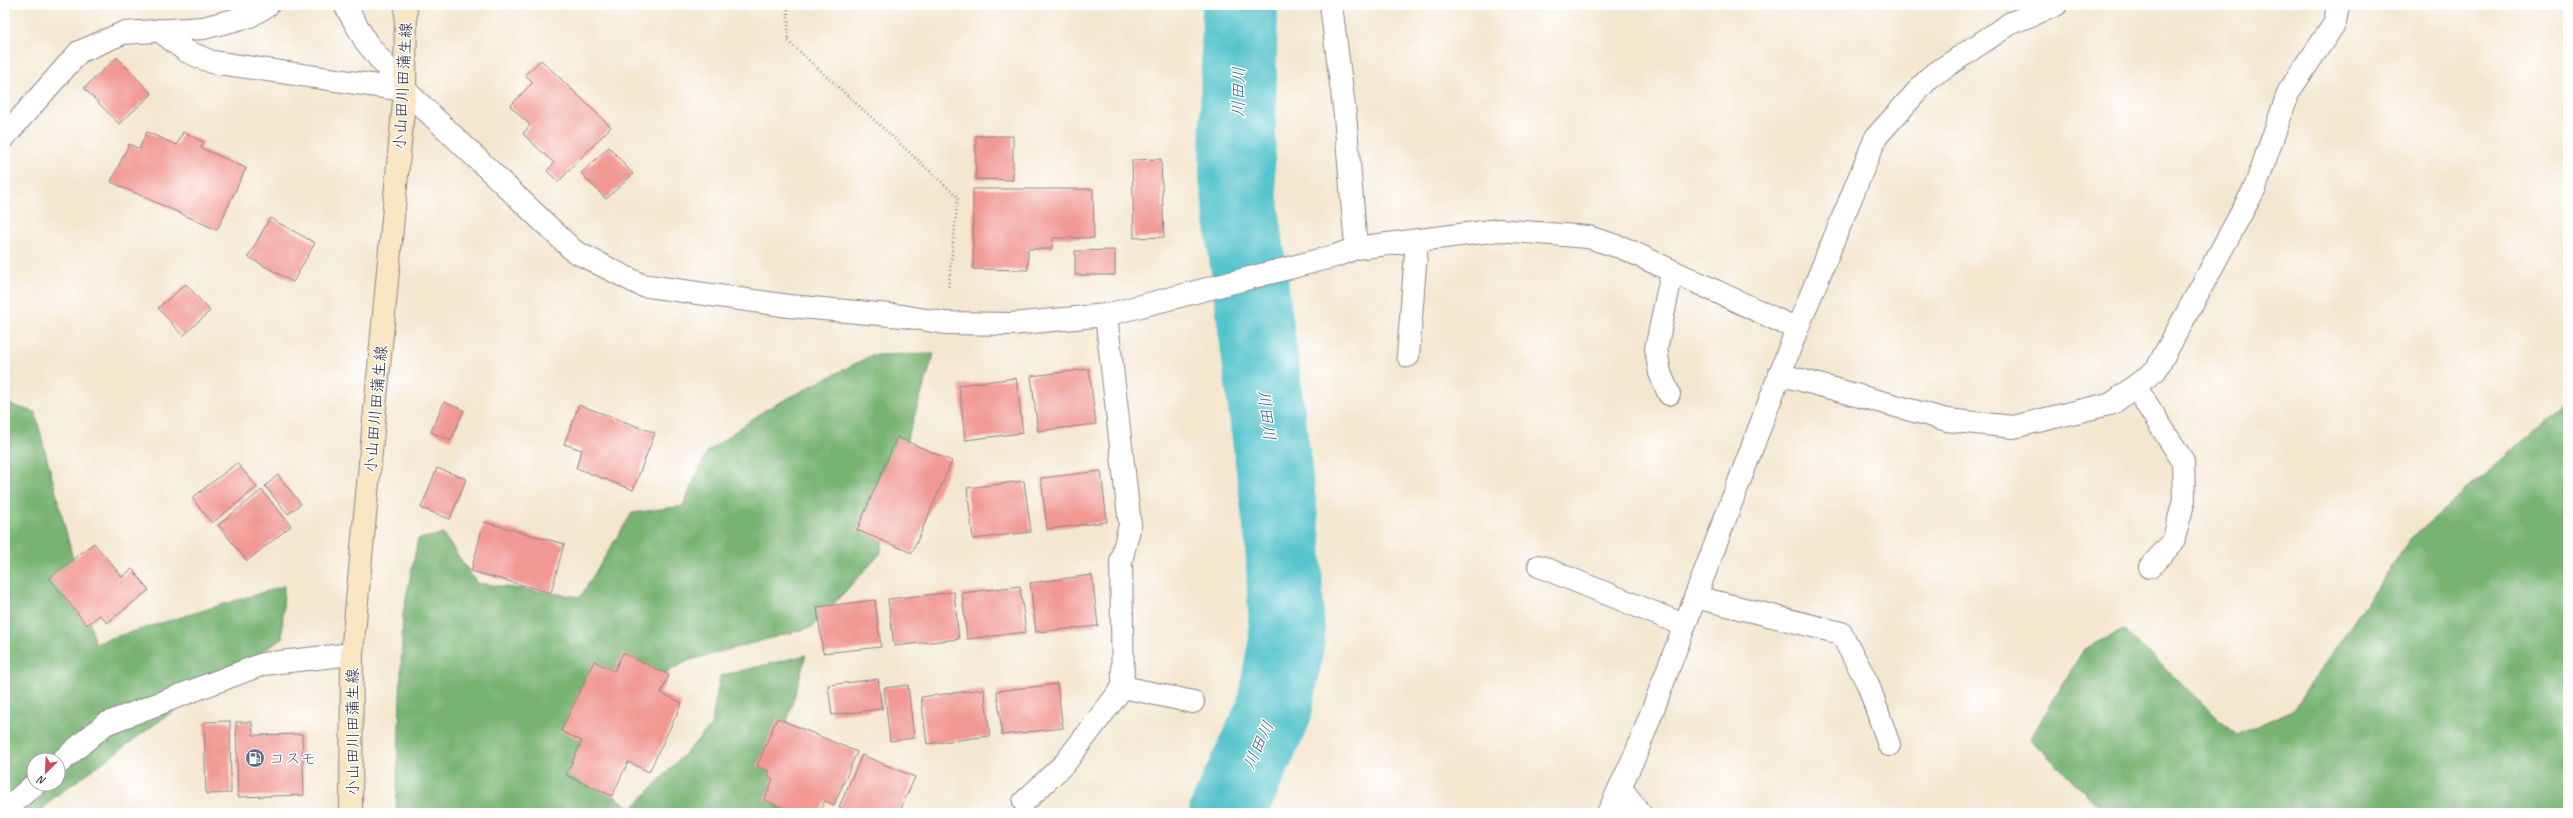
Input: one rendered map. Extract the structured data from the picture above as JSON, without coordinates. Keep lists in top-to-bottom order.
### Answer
{
  "streets": {
    "main road": ["小山田川田蒲生線"]
  },
  "water": ["川田川"],
  "places": {
    "fuel station": ["コスモ"]
  },
  "north": "bottom left"
}
